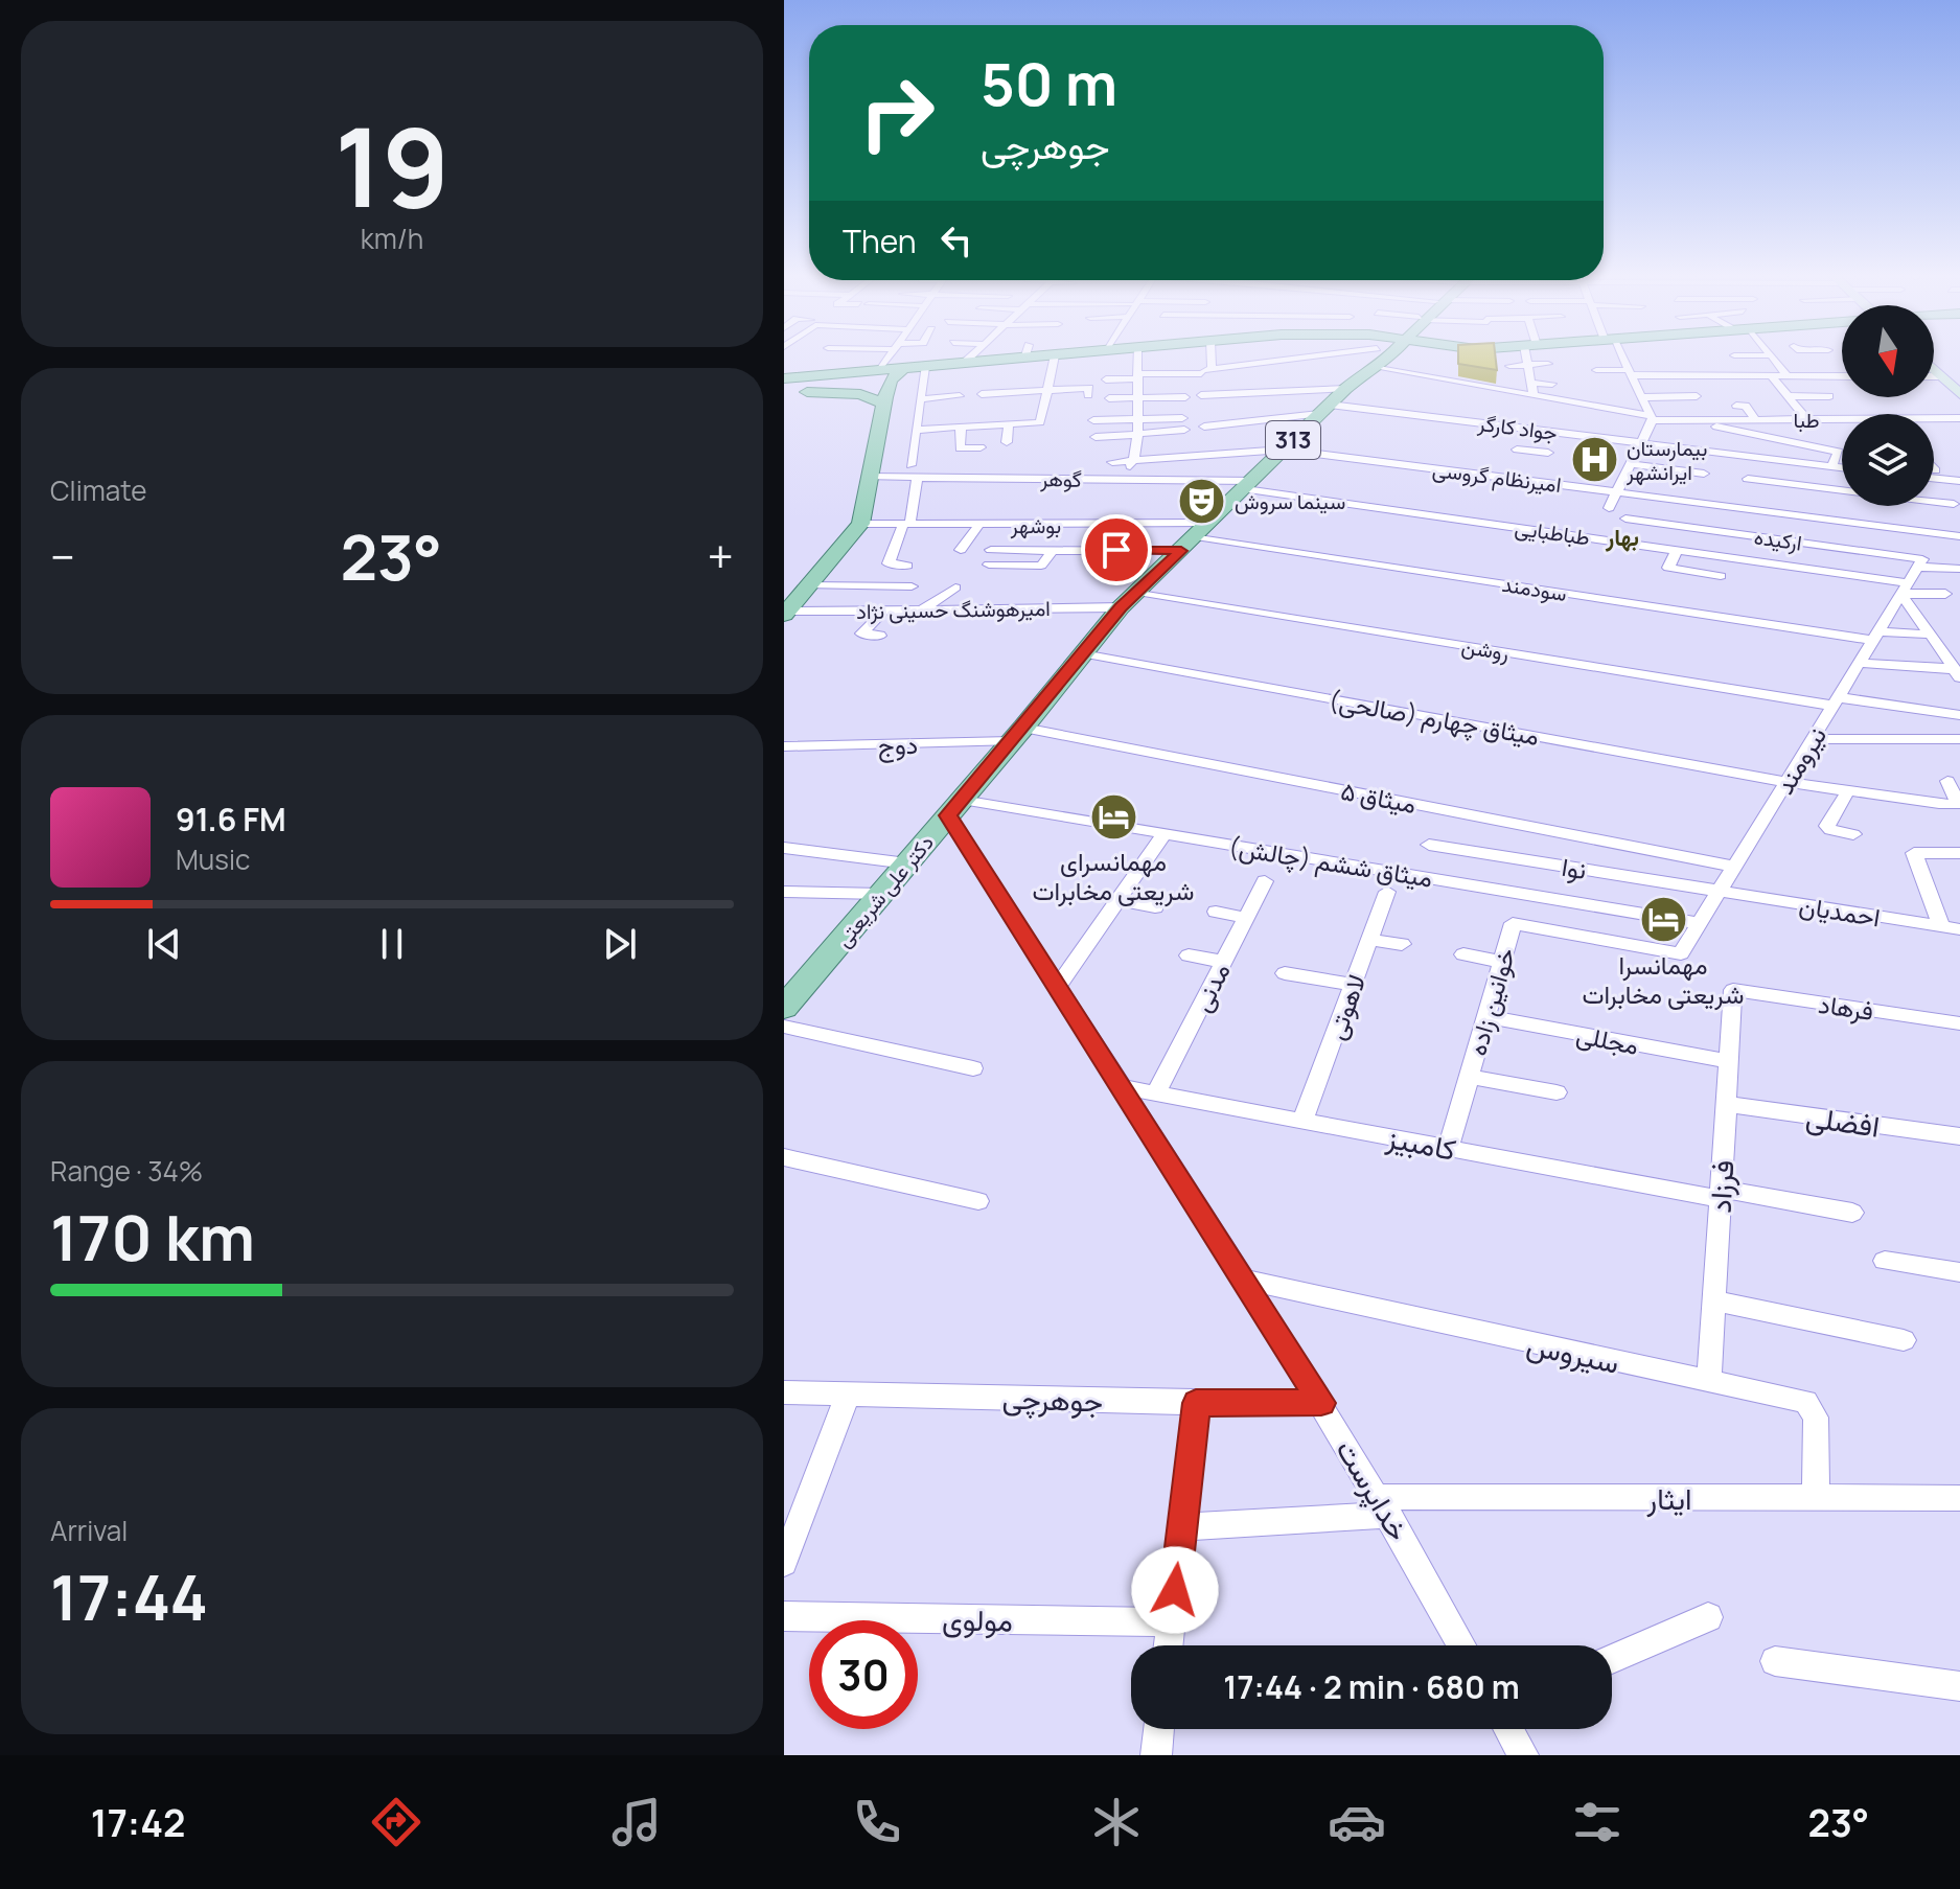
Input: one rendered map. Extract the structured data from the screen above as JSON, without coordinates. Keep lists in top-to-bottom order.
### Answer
{
  "streets": {
    "main road": ["313", "دکتر علی شریعتی"],
    "street": [
      "طبا",
      "جواد کارگر",
      "امیرنظام گروسی",
      "گوهر",
      "بوشهر",
      "طباطبایی",
      "ارکیده",
      "سودمند",
      "امیرهوشنگ حسینی نژاد",
      "روشن",
      "میثاق چهارم (صالحی)",
      "دوج",
      "نیرومند",
      "میثاق ۵",
      "میثاق ششم (چالش)",
      "نوا",
      "احمدیان",
      "مدنی",
      "خوانین زاده",
      "لاهوتی",
      "فرهاد",
      "مجللی",
      "افضلی",
      "کامبیز",
      "فرزاد",
      "سیروس",
      "جوهرچی",
      "خداپرست",
      "ایثار",
      "مولوی"
    ]
  },
  "crossings": [
    ["طبا", "دکتر علی شریعتی"],
    ["جواد کارگر", "دکتر علی شریعتی"],
    ["امیرنظام گروسی", "دکتر علی شریعتی"],
    ["گوهر", "طباطبایی"],
    ["گوهر", "دکتر علی شریعتی"],
    ["بوشهر", "سودمند"],
    ["بوشهر", "دکتر علی شریعتی"],
    ["طباطبایی", "نیرومند"],
    ["طباطبایی", "دکتر علی شریعتی"],
    ["ارکیده", "نیرومند"],
    ["سودمند", "نیرومند"],
    ["سودمند", "دکتر علی شریعتی"],
    ["امیرهوشنگ حسینی نژاد", "روشن"],
    ["امیرهوشنگ حسینی نژاد", "دکتر علی شریعتی"],
    ["روشن", "نیرومند"],
    ["روشن", "دکتر علی شریعتی"],
    ["میثاق چهارم (صالحی)", "نیرومند"],
    ["میثاق چهارم (صالحی)", "دکتر علی شریعتی"],
    ["دوج", "میثاق ۵"],
    ["دوج", "دکتر علی شریعتی"],
    ["نیرومند", "میثاق ۵"],
    ["نیرومند", "میثاق ششم (چالش)"],
    ["نیرومند", "نوا"],
    ["نیرومند", "احمدیان"],
    ["نیرومند", "خوانین زاده"],
    ["میثاق ۵", "دکتر علی شریعتی"],
    ["میثاق ششم (چالش)", "دکتر علی شریعتی"],
    ["میثاق ششم (چالش)", "خداپرست"],
    ["نوا", "احمدیان"],
    ["دکتر علی شریعتی", "خداپرست"],
    ["مدنی", "کامبیز"],
    ["خوانین زاده", "مجللی"],
    ["خوانین زاده", "کامبیز"],
    ["لاهوتی", "کامبیز"],
    ["فرهاد", "فرزاد"],
    ["مجللی", "فرزاد"],
    ["افضلی", "فرزاد"],
    ["کامبیز", "فرزاد"],
    ["کامبیز", "خداپرست"],
    ["فرزاد", "سیروس"],
    ["سیروس", "خداپرست"],
    ["سیروس", "ایثار"],
    ["جوهرچی", "خداپرست"],
    ["خداپرست", "ایثار"]
  ],
  "districts": ["بهار"],
  "places": {
    "hospital": ["بیمارستان ایرانشهر"],
    "theatre": ["سینما سروش"],
    "hotel": ["مهمانسرای شریعتی مخابرات", "مهمانسرا شریعتی مخابرات"]
  },
  "north": "bottom",
  "page": {
    "tile": [
      ["19", "km/h"],
      "Climate",
      ["Range · 34%", "170 km"],
      ["Arrival", "17:44"]
    ],
    "turn": ["50 m", "جوهرچی"],
    "then": "Then",
    "heat": ["−", "23°", "+"],
    "song": ["91.6 FM", "Music"],
    "limit": "30",
    "trip": "17:44 · 2 min · 680 m",
    "tabs": ["17:42", "23°"]
  }
}
